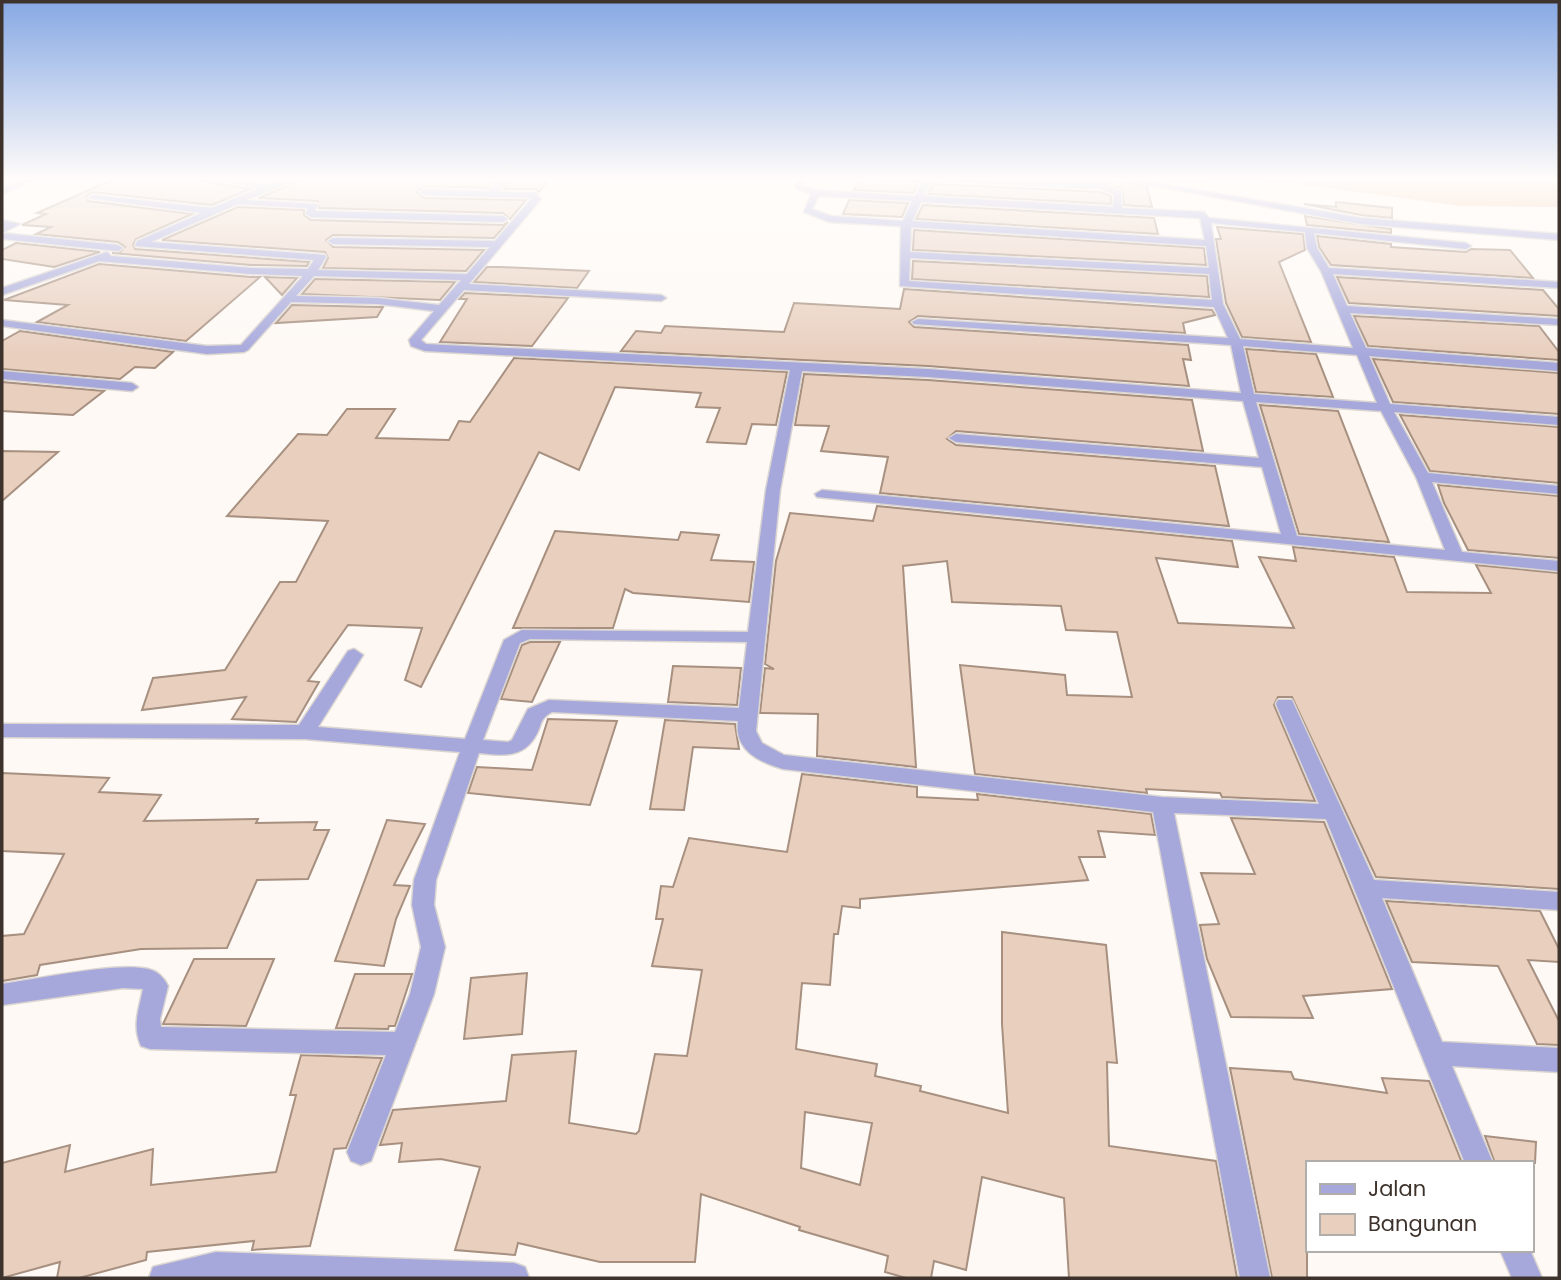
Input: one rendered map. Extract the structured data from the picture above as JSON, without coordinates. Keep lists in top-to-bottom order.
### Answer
{
  "legend": ["Jalan", "Bangunan"]
}
